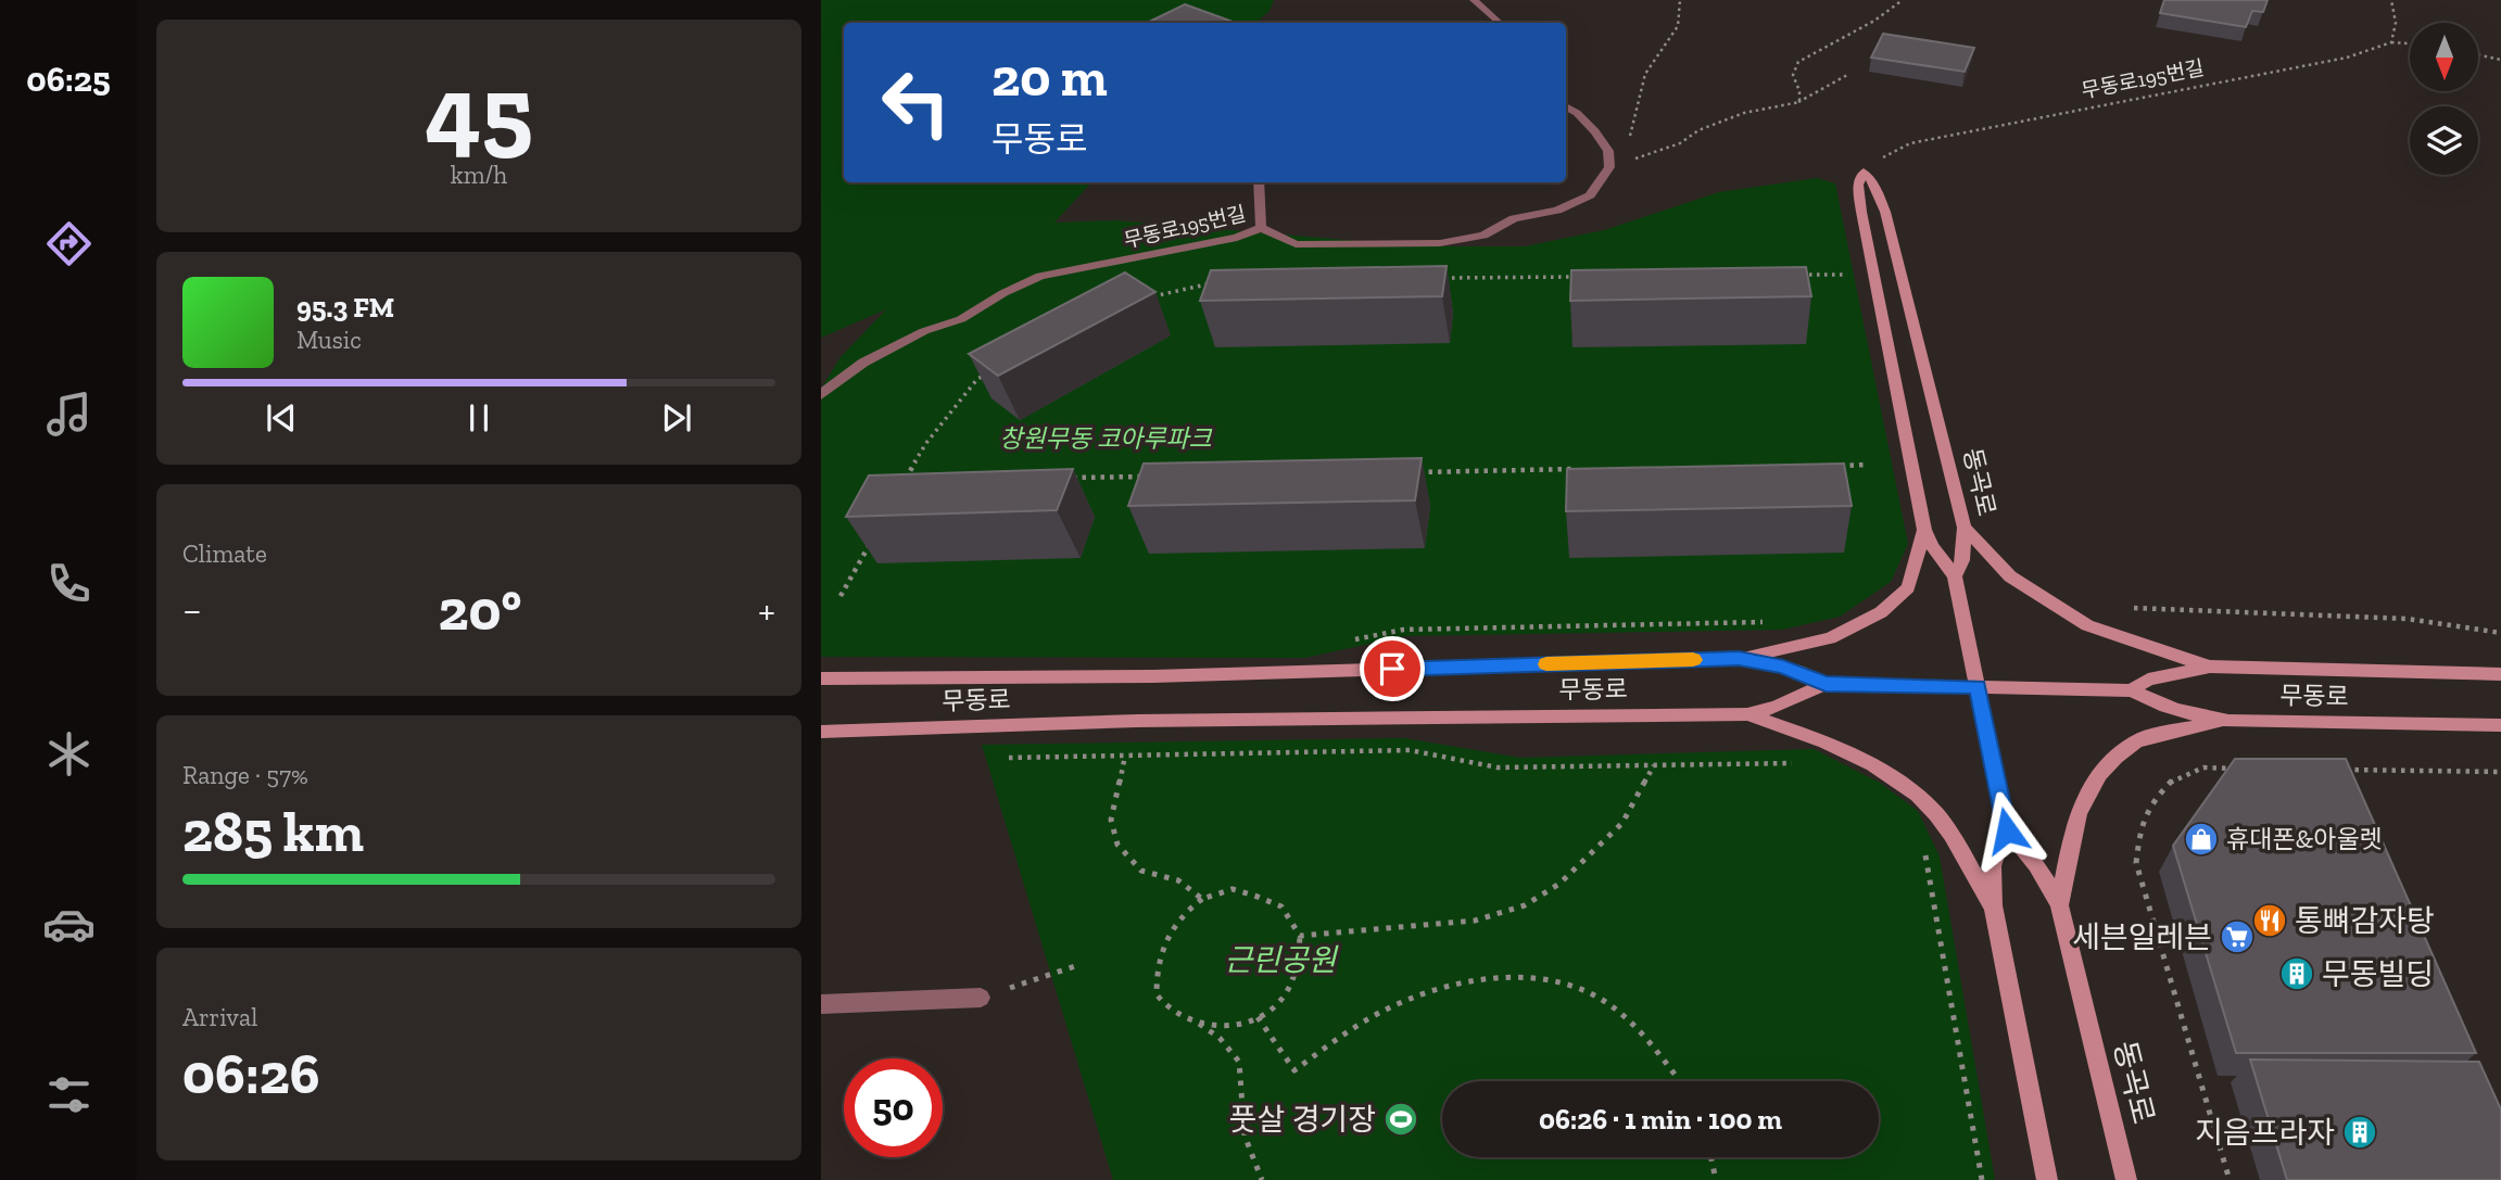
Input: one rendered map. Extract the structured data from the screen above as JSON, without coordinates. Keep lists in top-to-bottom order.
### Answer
{
  "streets": {
    "main road": ["동곡로", "무동로"],
    "lane": ["무동로195번길"]
  },
  "crossings": [
    ["무동로195번길", "동곡로"]
  ],
  "parks": ["창원무동 코아루파크", "근린공원"],
  "places": {
    "shop": ["휴대폰&아울렛"],
    "restaurant": ["통뼈감자탕"],
    "supermarket": ["세븐일레븐"],
    "building": ["무동빌딩", "지음프라자"],
    "sports": ["풋살 경기장"]
  },
  "north": "bottom",
  "page": {
    "tabs": "06:25",
    "tile": [
      ["45", "km/h"],
      "Climate",
      ["Range · 57%", "285 km"],
      ["Arrival", "06:26"]
    ],
    "turn": ["20 m", "무동로"],
    "song": ["95.3 FM", "Music"],
    "heat": ["−", "20°", "+"],
    "limit": "50",
    "trip": "06:26 · 1 min · 100 m"
  }
}
